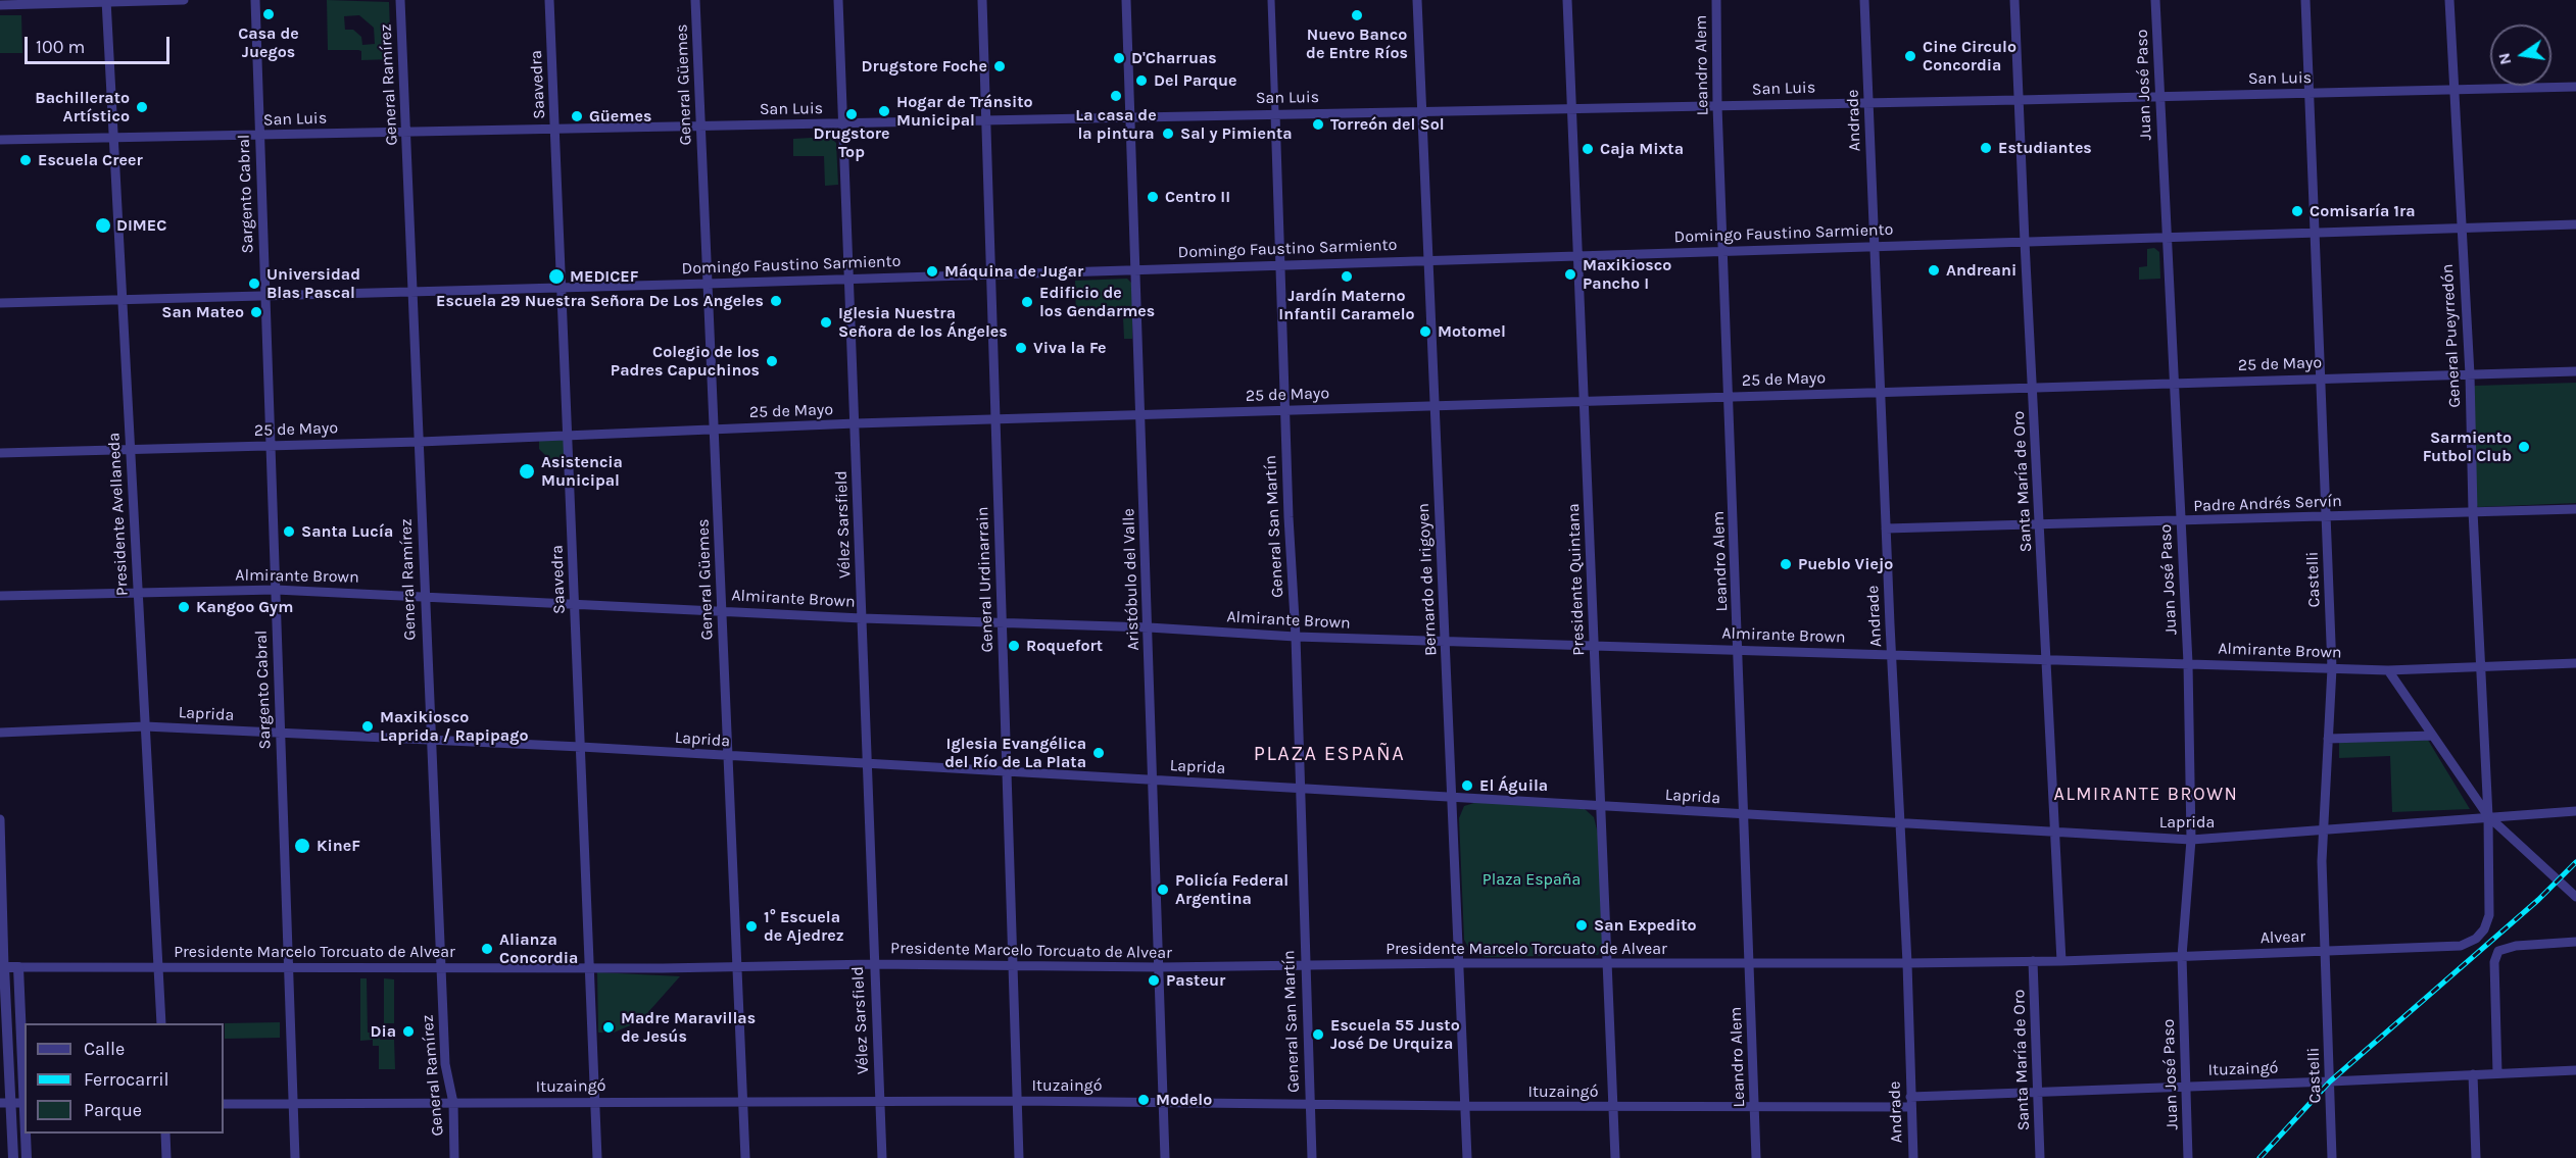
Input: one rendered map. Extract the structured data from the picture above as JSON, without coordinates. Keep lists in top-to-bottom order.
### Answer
{
  "streets": {
    "street": [
      "Leandro Alem",
      "San Luis",
      "General Ramírez",
      "Saavedra",
      "General Güemes",
      "Juan José Paso",
      "Andrade",
      "Sargento Cabral",
      "Domingo Faustino Sarmiento",
      "General Pueyrredón",
      "25 de Mayo",
      "Santa María de Oro",
      "Padre Andrés Servín",
      "Presidente Avellaneda",
      "Vélez Sarsfield",
      "General San Martín",
      "Almirante Brown",
      "General Urdinarrain",
      "Aristóbulo del Valle",
      "Bernardo de Irigoyen",
      "Presidente Quintana",
      "Castelli",
      "Laprida",
      "Alvear",
      "Presidente Marcelo Torcuato de Alvear",
      "Ituzaingó"
    ]
  },
  "crossings": [
    ["Leandro Alem", "San Luis"],
    ["Leandro Alem", "Domingo Faustino Sarmiento"],
    ["Leandro Alem", "25 de Mayo"],
    ["Leandro Alem", "Almirante Brown"],
    ["Leandro Alem", "Laprida"],
    ["Leandro Alem", "Presidente Marcelo Torcuato de Alvear"],
    ["Leandro Alem", "Ituzaingó"],
    ["San Luis", "General Ramírez"],
    ["San Luis", "Saavedra"],
    ["San Luis", "General Güemes"],
    ["San Luis", "Juan José Paso"],
    ["San Luis", "Andrade"],
    ["San Luis", "Sargento Cabral"],
    ["San Luis", "General Pueyrredón"],
    ["San Luis", "Santa María de Oro"],
    ["San Luis", "Presidente Avellaneda"],
    ["San Luis", "Vélez Sarsfield"],
    ["San Luis", "General San Martín"],
    ["San Luis", "General Urdinarrain"],
    ["San Luis", "Aristóbulo del Valle"],
    ["San Luis", "Bernardo de Irigoyen"],
    ["San Luis", "Presidente Quintana"],
    ["San Luis", "Castelli"],
    ["General Ramírez", "Domingo Faustino Sarmiento"],
    ["General Ramírez", "25 de Mayo"],
    ["General Ramírez", "Almirante Brown"],
    ["General Ramírez", "Laprida"],
    ["General Ramírez", "Presidente Marcelo Torcuato de Alvear"],
    ["General Ramírez", "Ituzaingó"],
    ["Saavedra", "Domingo Faustino Sarmiento"],
    ["Saavedra", "25 de Mayo"],
    ["Saavedra", "Almirante Brown"],
    ["Saavedra", "Laprida"],
    ["Saavedra", "Presidente Marcelo Torcuato de Alvear"],
    ["Saavedra", "Ituzaingó"],
    ["General Güemes", "Domingo Faustino Sarmiento"],
    ["General Güemes", "25 de Mayo"],
    ["General Güemes", "Almirante Brown"],
    ["General Güemes", "Laprida"],
    ["General Güemes", "Presidente Marcelo Torcuato de Alvear"],
    ["General Güemes", "Ituzaingó"],
    ["Juan José Paso", "Domingo Faustino Sarmiento"],
    ["Juan José Paso", "25 de Mayo"],
    ["Juan José Paso", "Padre Andrés Servín"],
    ["Juan José Paso", "Almirante Brown"],
    ["Juan José Paso", "Laprida"],
    ["Juan José Paso", "Alvear"],
    ["Juan José Paso", "Ituzaingó"],
    ["Andrade", "Domingo Faustino Sarmiento"],
    ["Andrade", "25 de Mayo"],
    ["Andrade", "Padre Andrés Servín"],
    ["Andrade", "Almirante Brown"],
    ["Andrade", "Laprida"],
    ["Andrade", "Presidente Marcelo Torcuato de Alvear"],
    ["Andrade", "Ituzaingó"],
    ["Sargento Cabral", "Domingo Faustino Sarmiento"],
    ["Sargento Cabral", "25 de Mayo"],
    ["Sargento Cabral", "Almirante Brown"],
    ["Sargento Cabral", "Laprida"],
    ["Sargento Cabral", "Presidente Marcelo Torcuato de Alvear"],
    ["Sargento Cabral", "Ituzaingó"],
    ["Domingo Faustino Sarmiento", "General Pueyrredón"],
    ["Domingo Faustino Sarmiento", "Santa María de Oro"],
    ["Domingo Faustino Sarmiento", "Presidente Avellaneda"],
    ["Domingo Faustino Sarmiento", "Vélez Sarsfield"],
    ["Domingo Faustino Sarmiento", "General San Martín"],
    ["Domingo Faustino Sarmiento", "General Urdinarrain"],
    ["Domingo Faustino Sarmiento", "Aristóbulo del Valle"],
    ["Domingo Faustino Sarmiento", "Bernardo de Irigoyen"],
    ["Domingo Faustino Sarmiento", "Presidente Quintana"],
    ["Domingo Faustino Sarmiento", "Castelli"],
    ["General Pueyrredón", "25 de Mayo"],
    ["General Pueyrredón", "Padre Andrés Servín"],
    ["General Pueyrredón", "Almirante Brown"],
    ["General Pueyrredón", "Laprida"],
    ["General Pueyrredón", "Alvear"],
    ["25 de Mayo", "Santa María de Oro"],
    ["25 de Mayo", "Presidente Avellaneda"],
    ["25 de Mayo", "Vélez Sarsfield"],
    ["25 de Mayo", "General San Martín"],
    ["25 de Mayo", "General Urdinarrain"],
    ["25 de Mayo", "Aristóbulo del Valle"],
    ["25 de Mayo", "Bernardo de Irigoyen"],
    ["25 de Mayo", "Presidente Quintana"],
    ["25 de Mayo", "Castelli"],
    ["Santa María de Oro", "Padre Andrés Servín"],
    ["Santa María de Oro", "Almirante Brown"],
    ["Santa María de Oro", "Laprida"],
    ["Santa María de Oro", "Alvear"],
    ["Santa María de Oro", "Presidente Marcelo Torcuato de Alvear"],
    ["Santa María de Oro", "Ituzaingó"],
    ["Padre Andrés Servín", "Castelli"],
    ["Presidente Avellaneda", "Almirante Brown"],
    ["Presidente Avellaneda", "Laprida"],
    ["Presidente Avellaneda", "Presidente Marcelo Torcuato de Alvear"],
    ["Vélez Sarsfield", "Almirante Brown"],
    ["Vélez Sarsfield", "Laprida"],
    ["Vélez Sarsfield", "Presidente Marcelo Torcuato de Alvear"],
    ["Vélez Sarsfield", "Ituzaingó"],
    ["General San Martín", "Almirante Brown"],
    ["General San Martín", "Laprida"],
    ["General San Martín", "Presidente Marcelo Torcuato de Alvear"],
    ["General San Martín", "Ituzaingó"],
    ["Almirante Brown", "General Urdinarrain"],
    ["Almirante Brown", "Aristóbulo del Valle"],
    ["Almirante Brown", "Bernardo de Irigoyen"],
    ["Almirante Brown", "Presidente Quintana"],
    ["Almirante Brown", "Castelli"],
    ["General Urdinarrain", "Laprida"],
    ["General Urdinarrain", "Presidente Marcelo Torcuato de Alvear"],
    ["General Urdinarrain", "Ituzaingó"],
    ["Aristóbulo del Valle", "Laprida"],
    ["Aristóbulo del Valle", "Presidente Marcelo Torcuato de Alvear"],
    ["Aristóbulo del Valle", "Ituzaingó"],
    ["Bernardo de Irigoyen", "Laprida"],
    ["Bernardo de Irigoyen", "Presidente Marcelo Torcuato de Alvear"],
    ["Bernardo de Irigoyen", "Ituzaingó"],
    ["Presidente Quintana", "Laprida"],
    ["Presidente Quintana", "Presidente Marcelo Torcuato de Alvear"],
    ["Presidente Quintana", "Ituzaingó"],
    ["Castelli", "Laprida"],
    ["Castelli", "Alvear"],
    ["Castelli", "Ituzaingó"],
    ["Alvear", "Presidente Marcelo Torcuato de Alvear"]
  ],
  "districts": ["PLAZA ESPAÑA", "ALMIRANTE BROWN"],
  "parks": ["Plaza España"],
  "places": [
    "Casa de Juegos",
    "Nuevo Banco de Entre Ríos",
    "Cine Circulo Concordia",
    "D'Charruas",
    "Drugstore Foche",
    "Del Parque",
    "La casa de la pintura",
    "Bachillerato Artístico",
    "Hogar de Tránsito Municipal",
    "Drugstore Top",
    "Güemes",
    "Torreón del Sol",
    "Sal y Pimienta",
    "Estudiantes",
    "Caja Mixta",
    "Escuela Creer",
    "Centro II",
    "Comisaría 1ra",
    "DIMEC",
    "Andreani",
    "Máquina de Jugar",
    "Maxikiosco Pancho I",
    "MEDICEF",
    "Jardín Materno Infantil Caramelo",
    "Universidad Blas Pascal",
    "Escuela 29 Nuestra Señora De Los Angeles",
    "Edificio de los Gendarmes",
    "San Mateo",
    "Iglesia Nuestra Señora de los Ángeles",
    "Motomel",
    "Viva la Fe",
    "Colegio de los Padres Capuchinos",
    "Sarmiento Futbol Club",
    "Asistencia Municipal",
    "Santa Lucía",
    "Pueblo Viejo",
    "Kangoo Gym",
    "Roquefort",
    "Maxikiosco Laprida / Rapipago",
    "Iglesia Evangélica del Río de La Plata",
    "El Águila",
    "KineF",
    "Policía Federal Argentina",
    "San Expedito",
    "1° Escuela de Ajedrez",
    "Alianza Concordia",
    "Pasteur",
    "Madre Maravillas de Jesús",
    "Dia",
    "Escuela 55 Justo José De Urquiza",
    "Modelo"
  ],
  "legend": ["Calle", "Ferrocarril", "Parque"],
  "scale_bar": "100 m",
  "north": "left"
}
